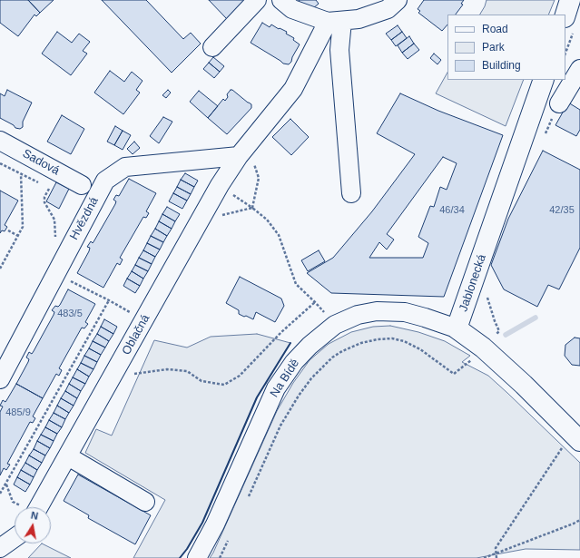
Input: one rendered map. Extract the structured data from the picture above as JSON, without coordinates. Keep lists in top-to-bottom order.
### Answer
{
  "streets": {
    "main road": ["Jablonecká"],
    "street": [
      "Sadová",
      "Hvězdná",
      "Oblačná",
      "Na Bídě"
    ]
  },
  "crossings": [
    ["Hvězdná", "Oblačná"],
    ["Jablonecká", "Na Bídě"]
  ],
  "house_numbers": [
    "46/34",
    "42/35",
    "483/5",
    "485/9"
  ],
  "legend": ["Road", "Park", "Building"],
  "north": "top"
}
